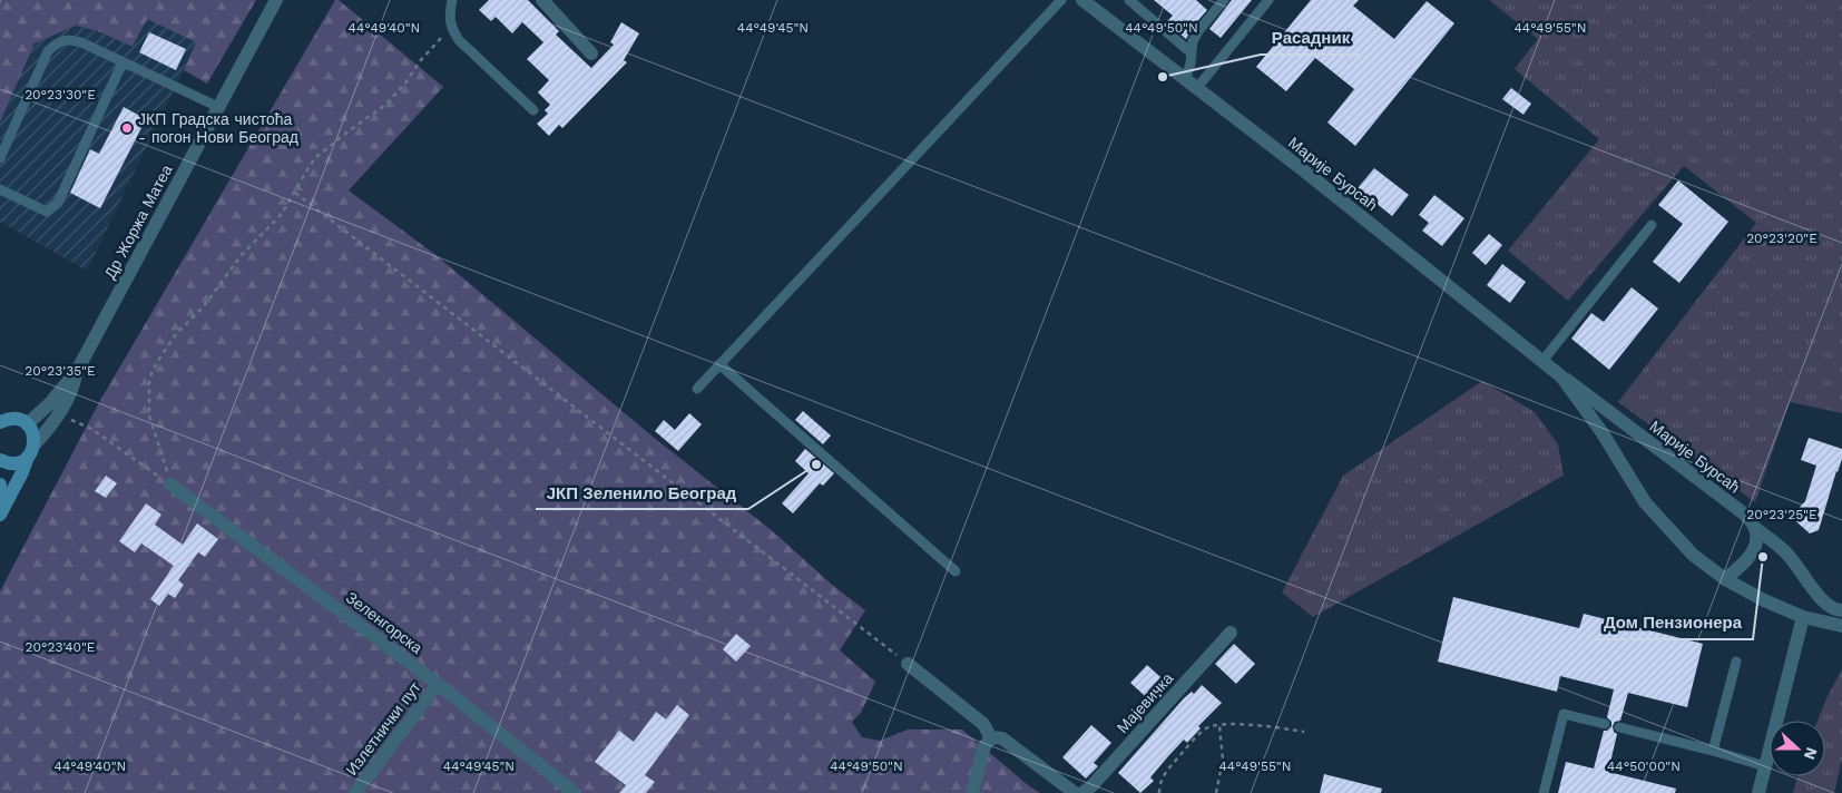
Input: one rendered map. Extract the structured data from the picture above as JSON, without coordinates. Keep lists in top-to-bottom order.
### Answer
{
  "streets": {
    "main road": ["Др Жоржа Матеа"],
    "street": [
      "Марије Бурсаћ",
      "Зеленгорска",
      "Мајевичка",
      "Излетнички пут"
    ]
  },
  "crossings": [
    ["Зеленгорска", "Излетнички пут"]
  ],
  "places": [
    "Расадник",
    "ЈКП Градска чистоћа - погон Нови Београд",
    "ЈКП Зеленило Београд",
    "Дом Пензионера"
  ],
  "north": "right",
  "coordinates": [
    "44°49'40\"N",
    "44°49'45\"N",
    "44°49'50\"N",
    "44°49'55\"N",
    "20°23'30\"E",
    "20°23'20\"E",
    "20°23'35\"E",
    "20°23'25\"E",
    "20°23'40\"E",
    "44°50'00\"N"
  ]
}
